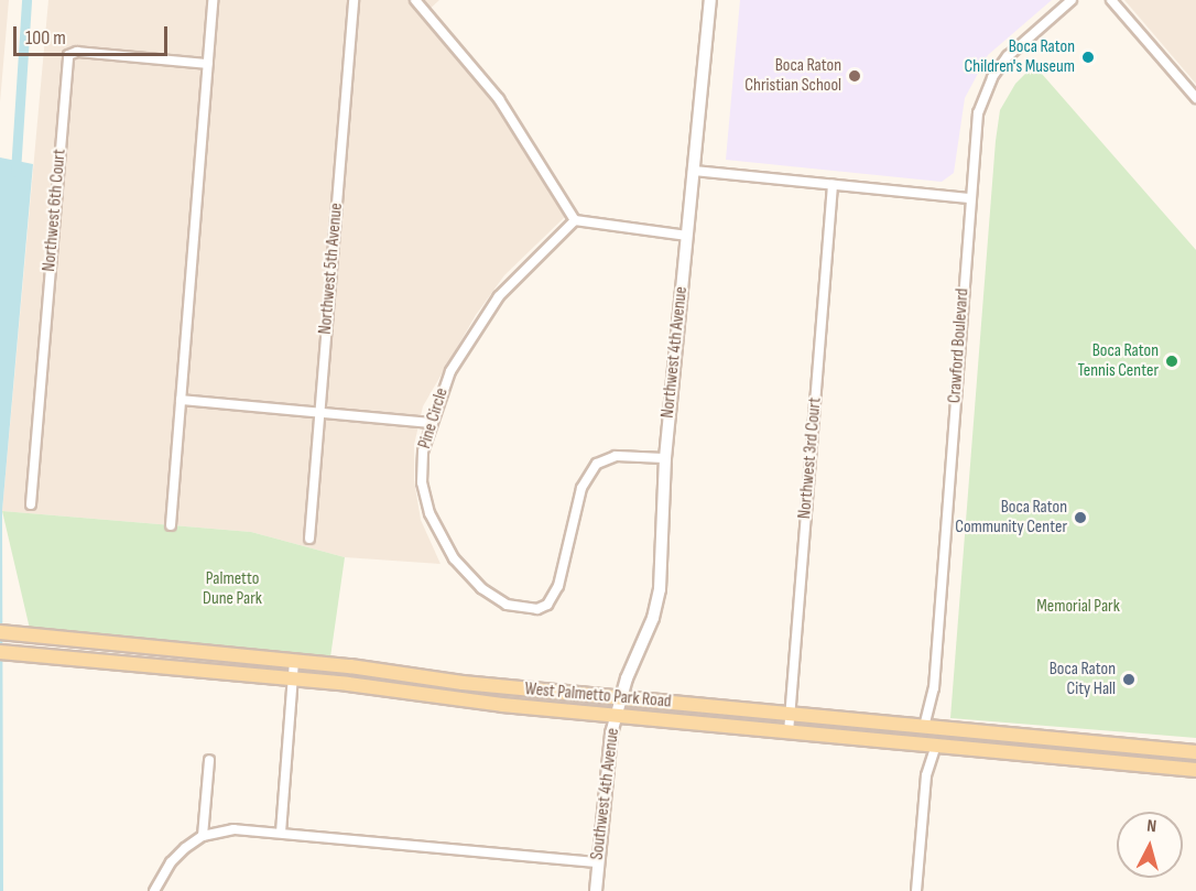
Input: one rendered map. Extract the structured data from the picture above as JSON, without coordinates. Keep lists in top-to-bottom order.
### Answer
{
  "streets": {
    "main road": ["West Palmetto Park Road"],
    "street": [
      "Northwest 6th Court",
      "Northwest 5th Avenue",
      "Crawford Boulevard",
      "Northwest 4th Avenue",
      "Pine Circle",
      "Northwest 3rd Court",
      "Southwest 4th Avenue"
    ]
  },
  "crossings": [
    ["Crawford Boulevard", "West Palmetto Park Road"],
    ["Northwest 4th Avenue", "Pine Circle"],
    ["Northwest 4th Avenue", "West Palmetto Park Road"],
    ["Northwest 4th Avenue", "Southwest 4th Avenue"],
    ["Northwest 3rd Court", "West Palmetto Park Road"],
    ["West Palmetto Park Road", "Southwest 4th Avenue"]
  ],
  "parks": ["Palmetto Dune Park", "Memorial Park"],
  "places": [
    "Boca Raton Children's Museum",
    "Boca Raton Christian School",
    "Boca Raton Tennis Center",
    "Boca Raton Community Center",
    "Boca Raton City Hall"
  ],
  "scale_bar": "100 m",
  "north": "top"
}
